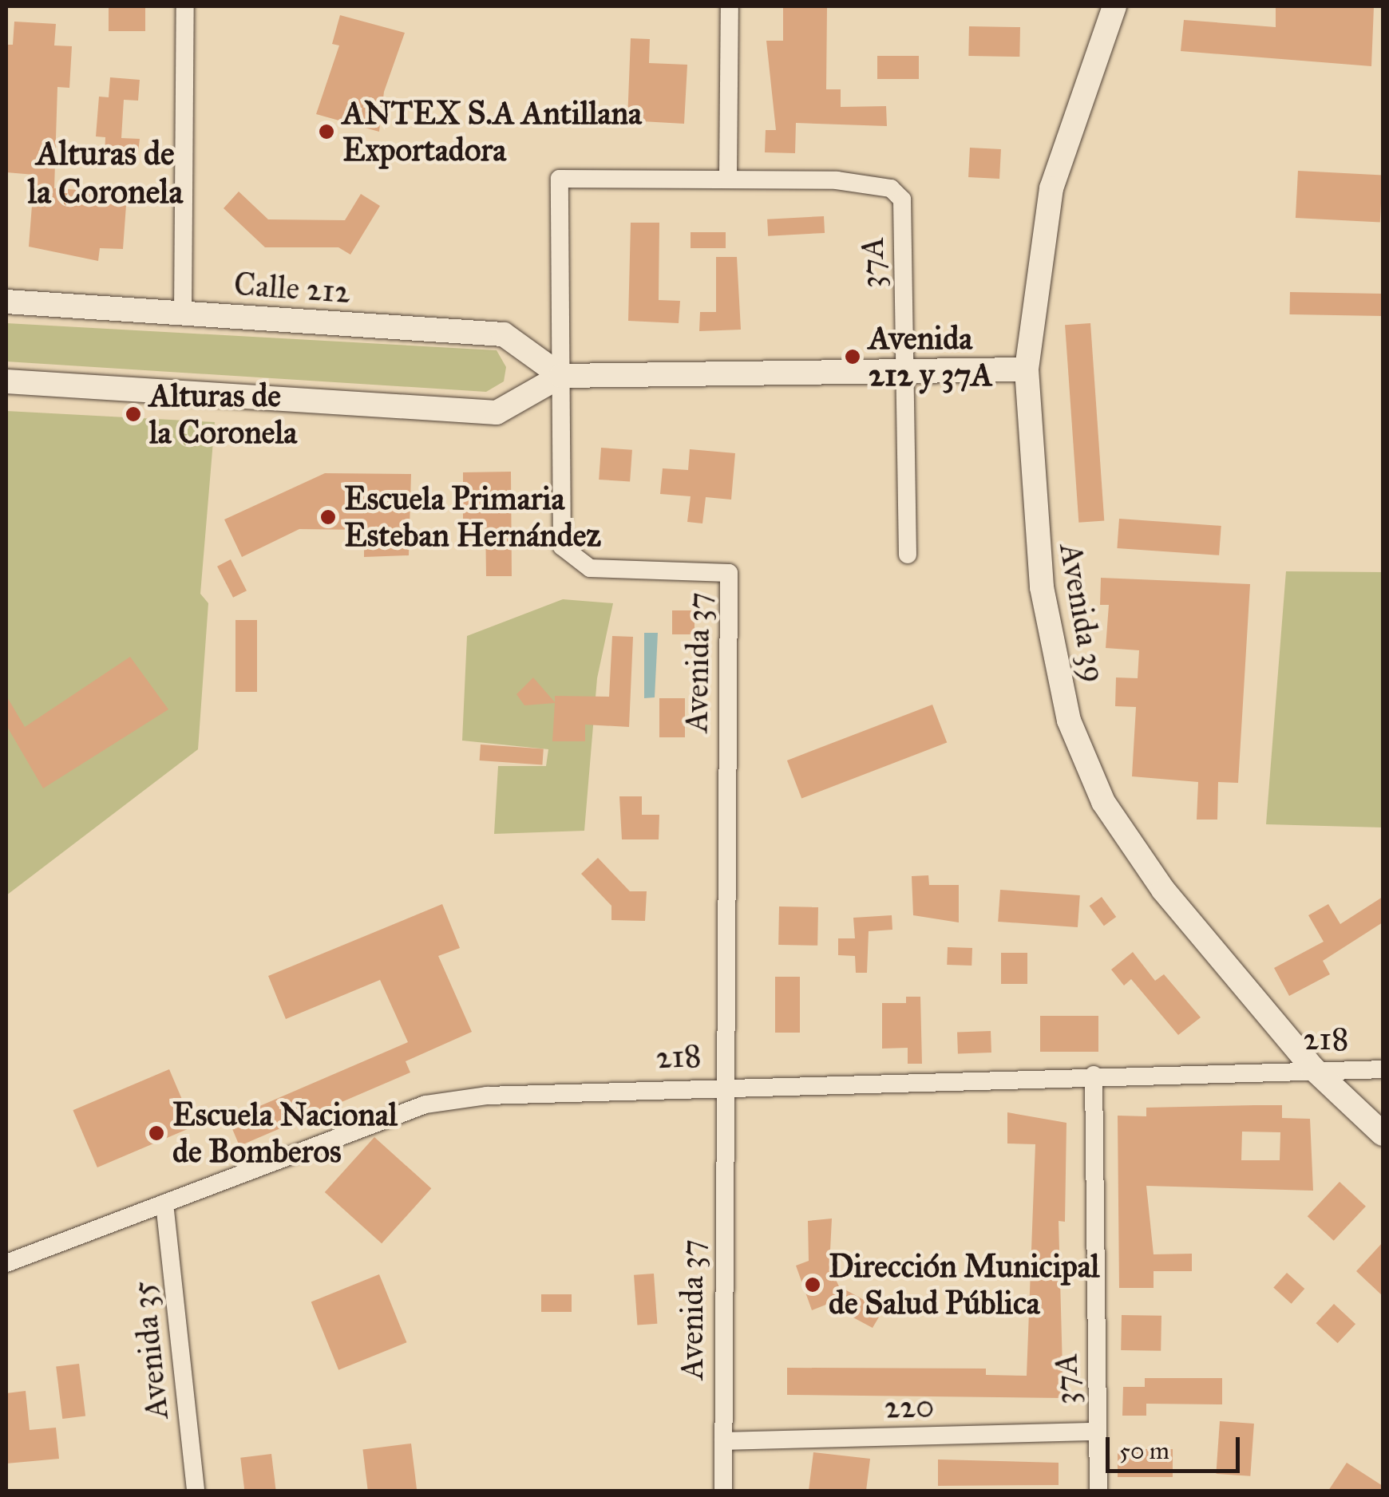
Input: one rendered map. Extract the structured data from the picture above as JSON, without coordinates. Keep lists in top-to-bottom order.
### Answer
{
  "streets": {
    "street": [
      "37A",
      "Calle 212",
      "Avenida 39",
      "Avenida 37",
      "218",
      "Avenida 35",
      "220"
    ]
  },
  "crossings": [
    ["37A", "Avenida 37"],
    ["37A", "218"],
    ["37A", "220"],
    ["Calle 212", "Avenida 37"],
    ["Avenida 39", "218"],
    ["Avenida 37", "218"],
    ["Avenida 37", "220"],
    ["218", "Avenida 35"]
  ],
  "districts": ["Alturas de la Coronela"],
  "places": [
    "ANTEX S.A Antillana Exportadora",
    "Avenida 212 y 37A",
    "Alturas de la Coronela",
    "Escuela Primaria Esteban Hernández",
    "Escuela Nacional de Bomberos",
    "Dirección Municipal de Salud Pública"
  ],
  "scale_bar": "50 m"
}
